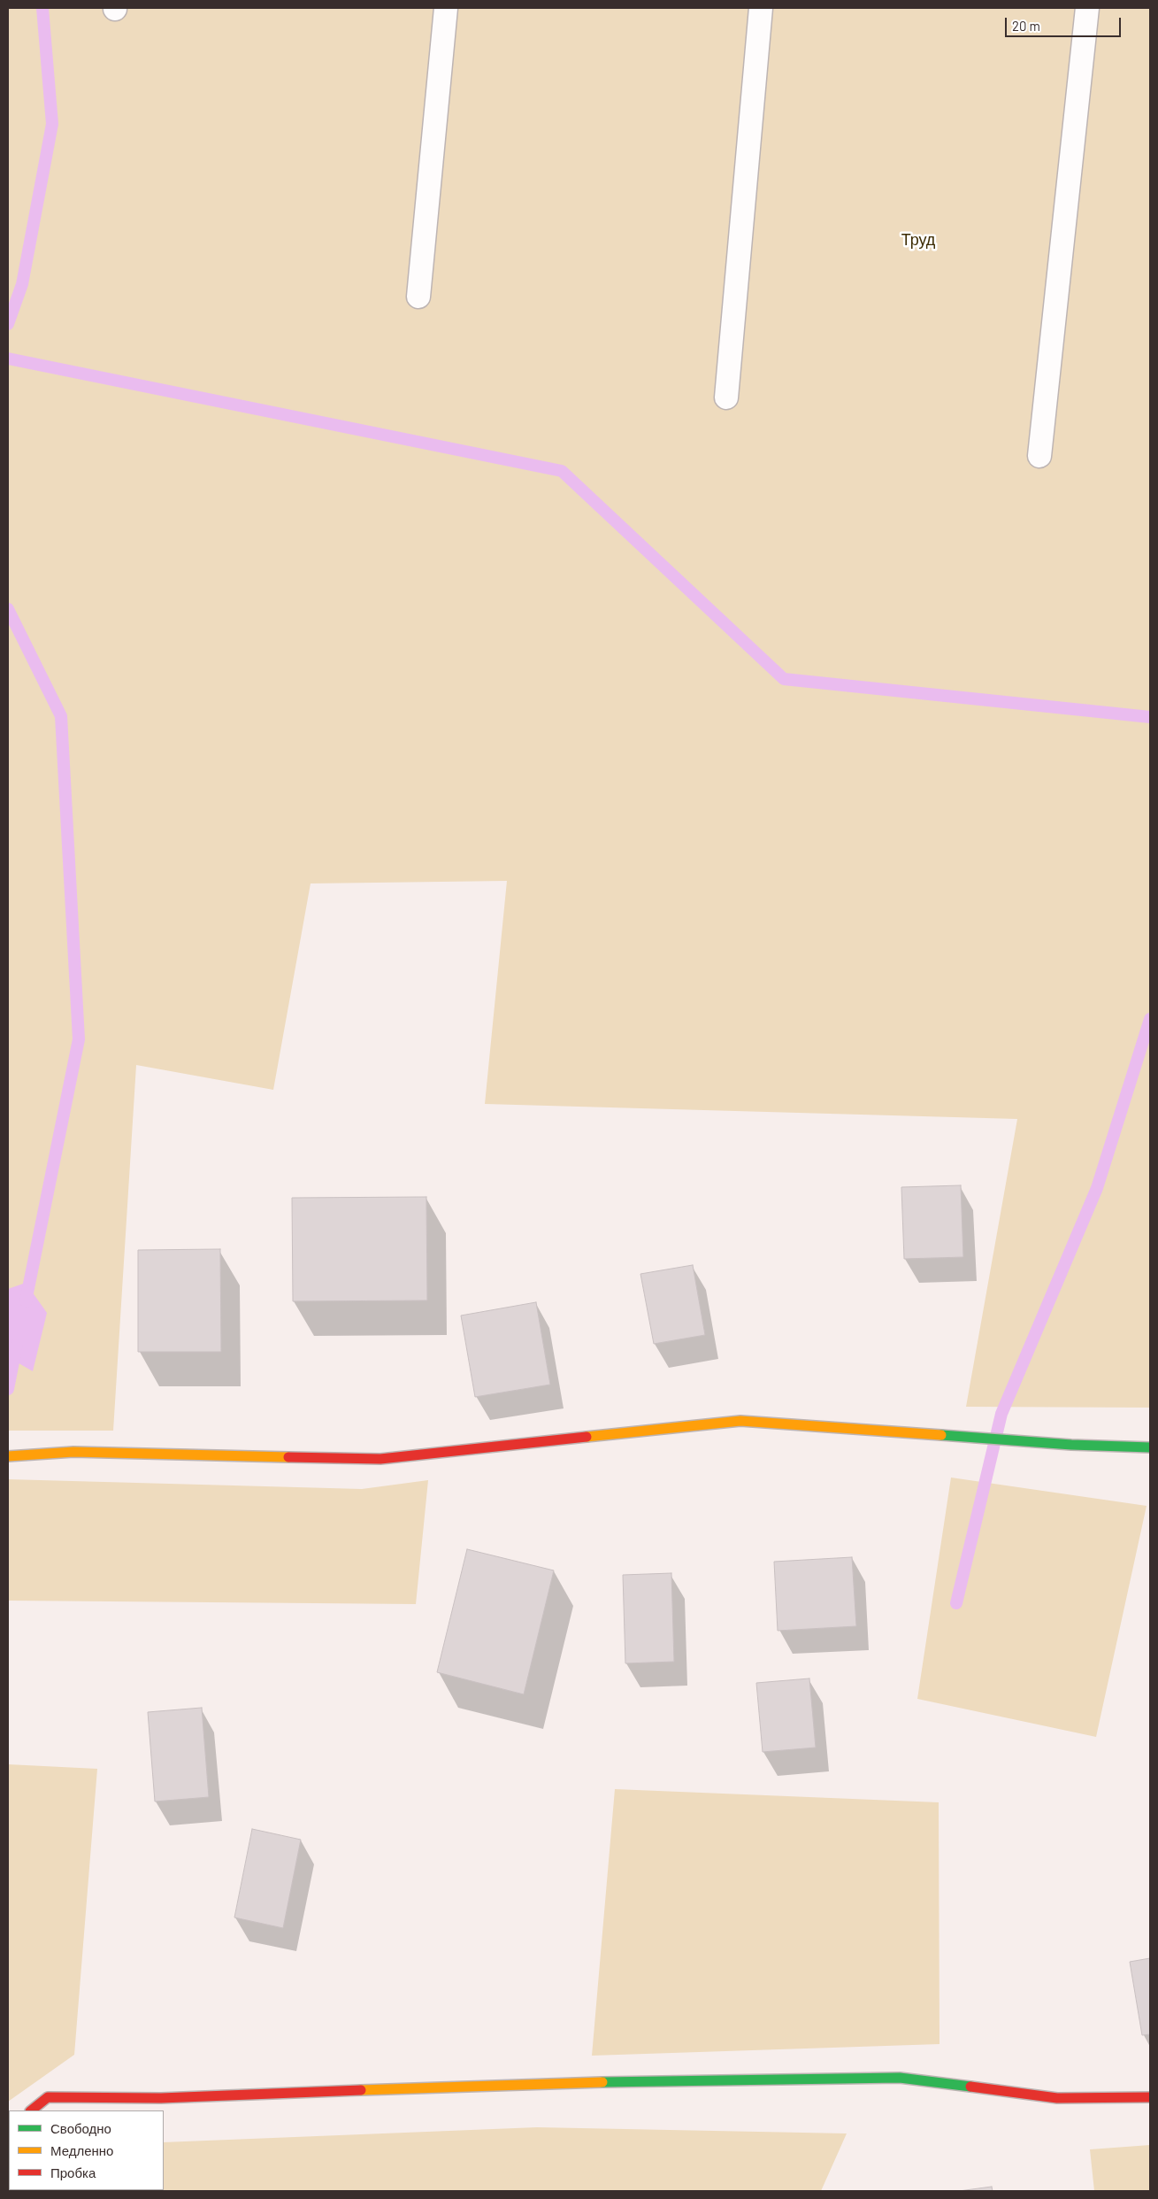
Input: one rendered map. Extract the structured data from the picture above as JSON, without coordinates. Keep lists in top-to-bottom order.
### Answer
{
  "parks": ["Труд"],
  "legend": ["Свободно", "Медленно", "Пробка"],
  "scale_bar": "20 m"
}
